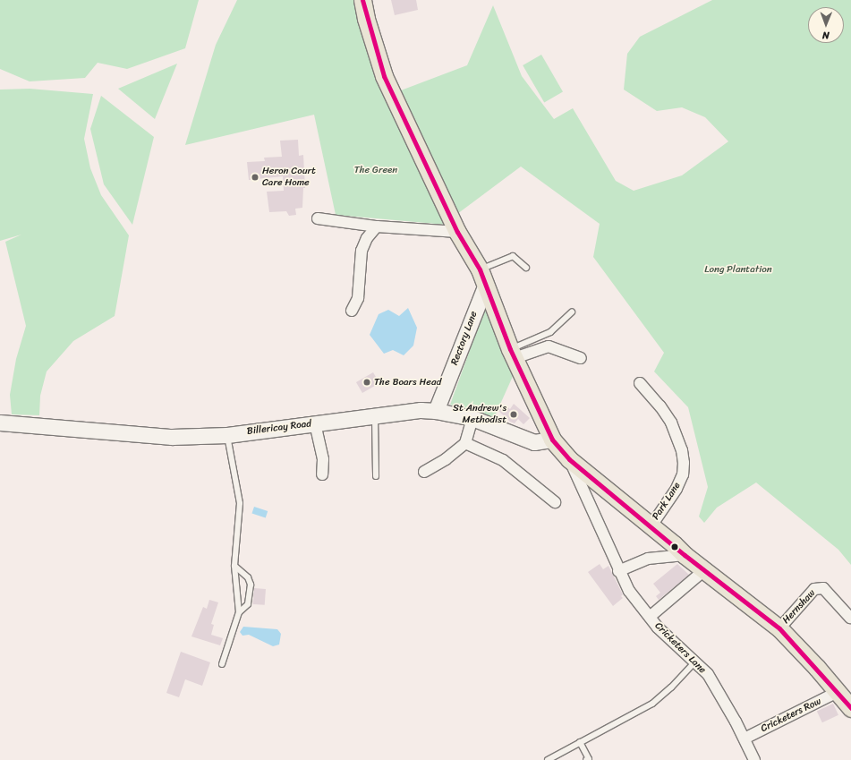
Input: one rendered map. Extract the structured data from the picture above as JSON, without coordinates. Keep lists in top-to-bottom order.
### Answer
{
  "streets": {
    "street": [
      "Rectory Lane",
      "Billericay Road",
      "Park Lane",
      "Hernshaw",
      "Cricketers Lane",
      "Cricketers Row"
    ]
  },
  "crossings": [
    ["Rectory Lane", "Billericay Road"],
    ["Cricketers Lane", "Cricketers Row"]
  ],
  "parks": ["The Green", "Long Plantation"],
  "places": ["Heron Court Care Home", "The Boars Head", "St Andrew's Methodist"],
  "north": "bottom"
}
